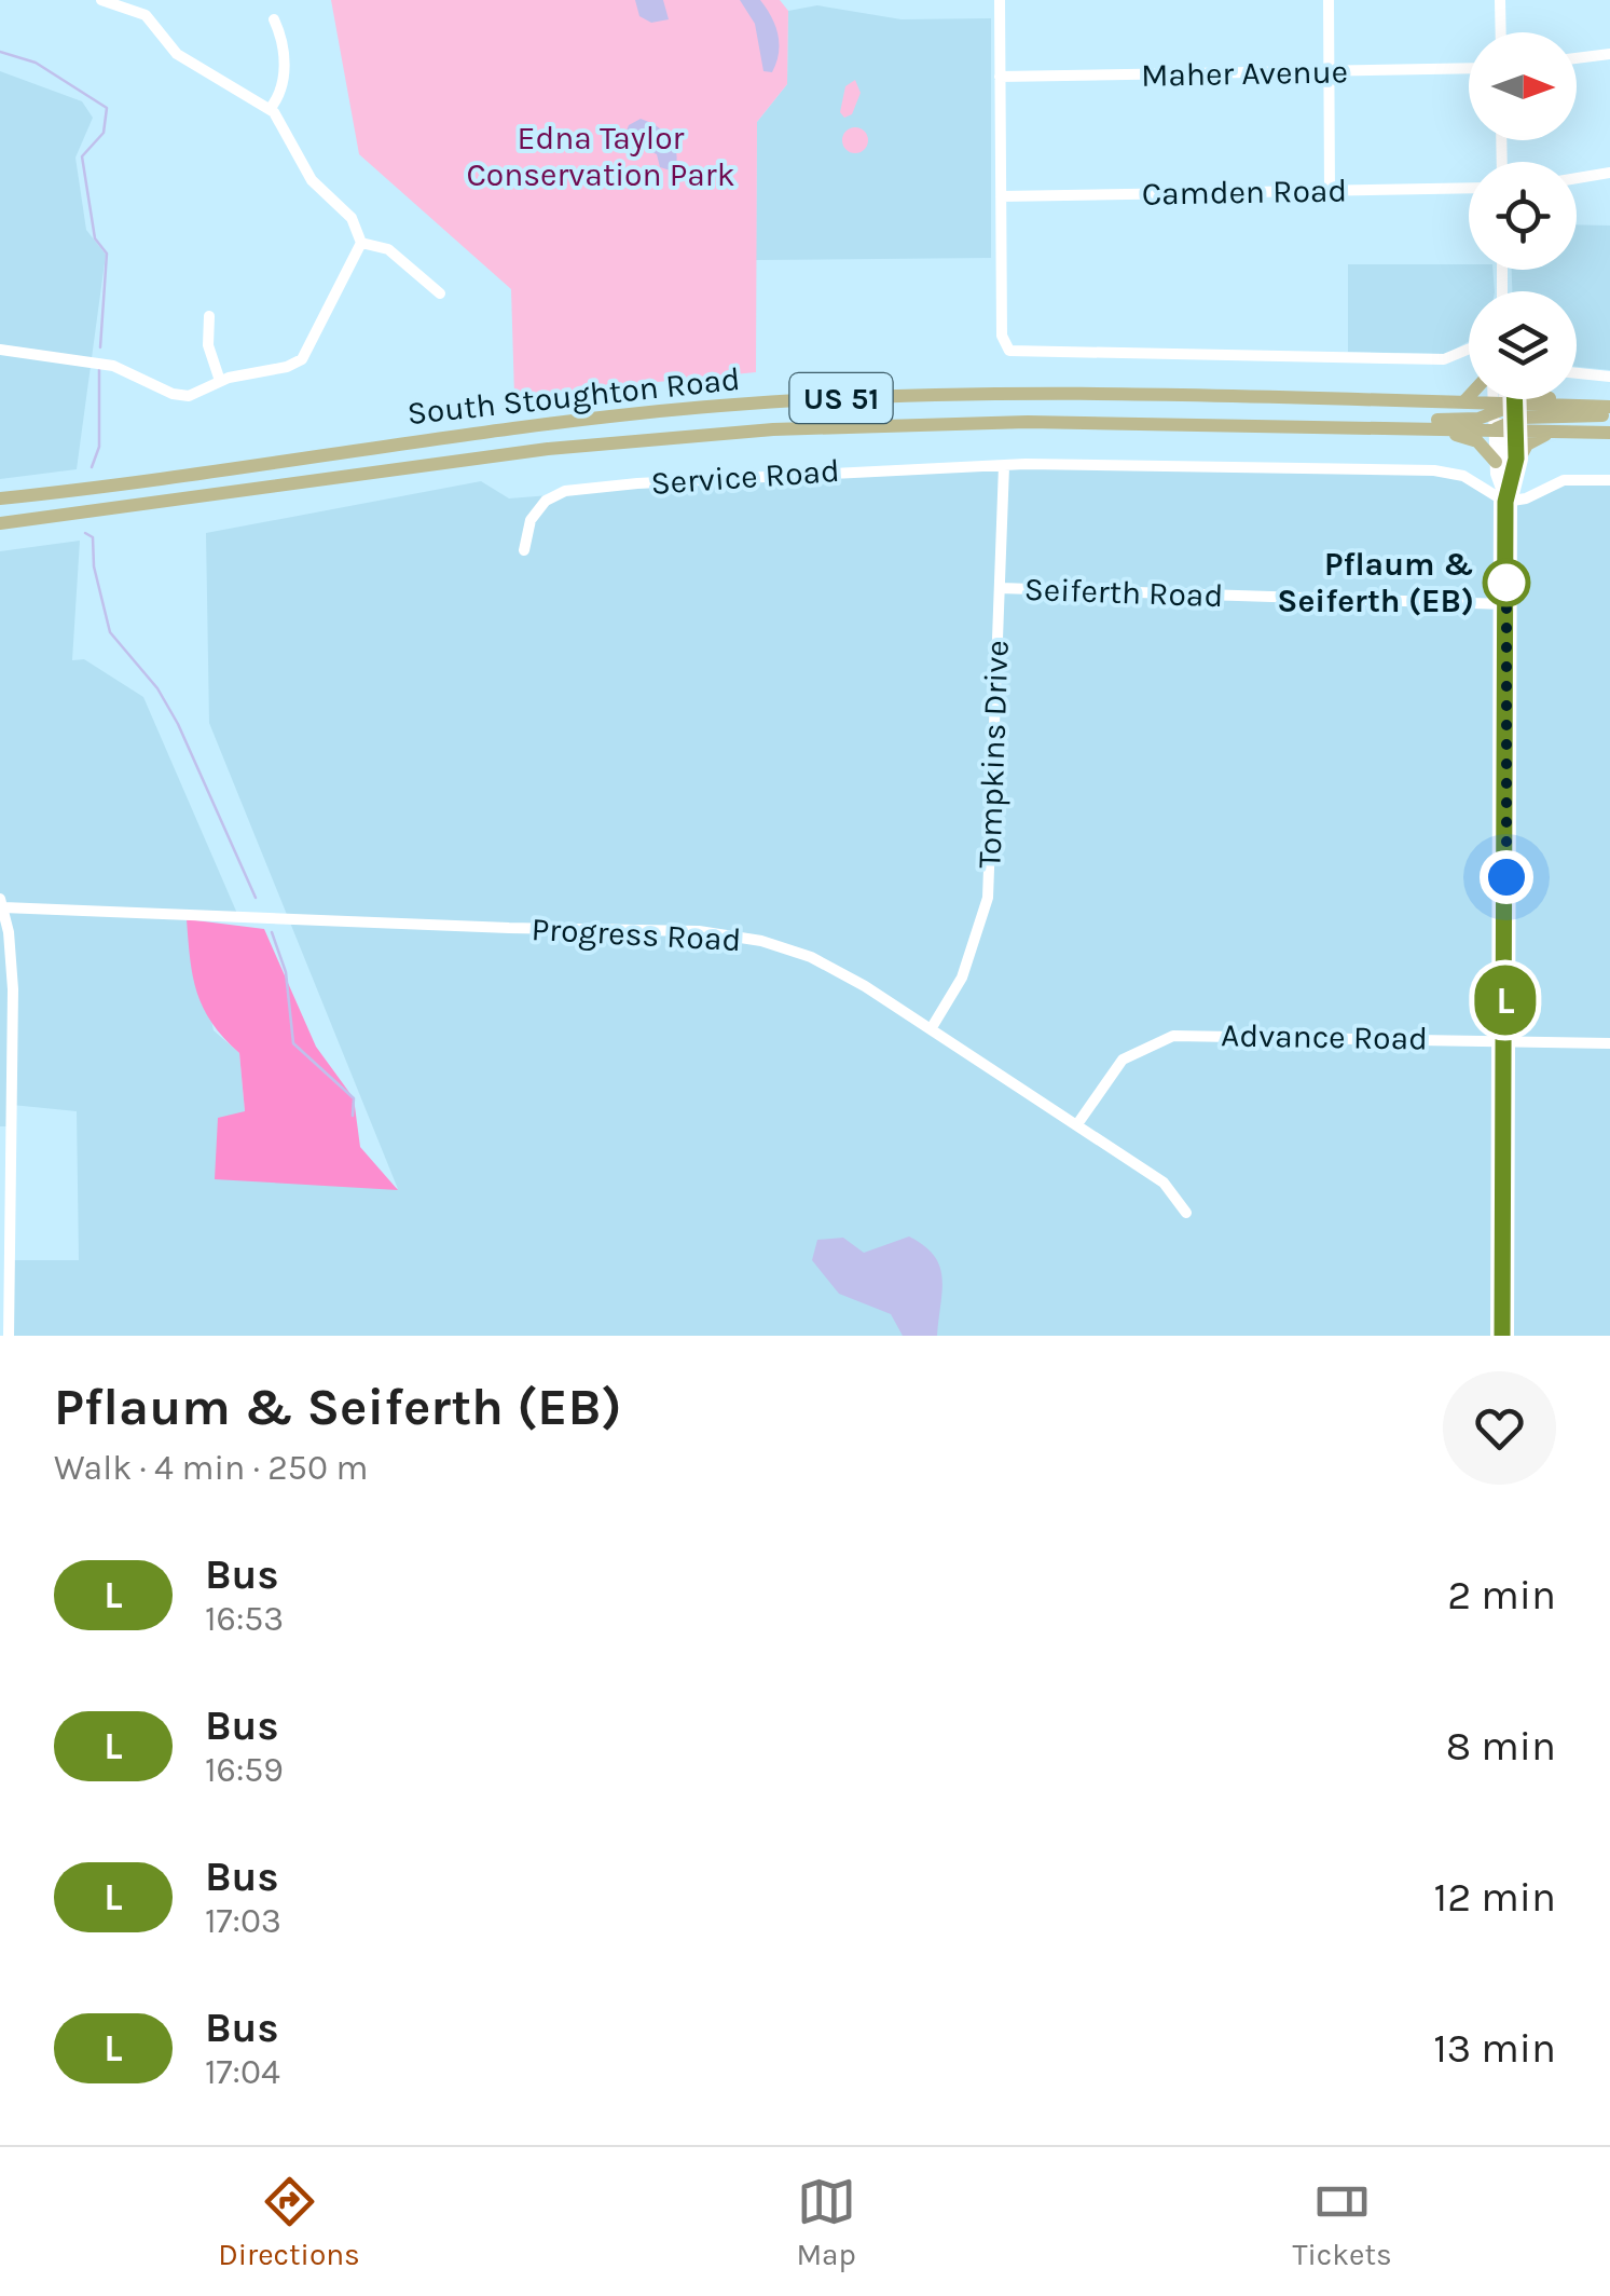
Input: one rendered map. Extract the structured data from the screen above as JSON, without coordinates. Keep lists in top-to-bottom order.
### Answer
{
  "streets": {
    "main road": ["South Stoughton Road", "US 51"],
    "street": [
      "Maher Avenue",
      "Camden Road",
      "Service Road",
      "Seiferth Road",
      "Tompkins Drive",
      "Progress Road",
      "Advance Road"
    ]
  },
  "crossings": [
    ["Service Road", "Tompkins Drive"],
    ["Seiferth Road", "Tompkins Drive"],
    ["Tompkins Drive", "Progress Road"],
    ["Progress Road", "Advance Road"]
  ],
  "parks": ["Edna Taylor Conservation Park"],
  "places": ["Pflaum & Seiferth (EB)"],
  "lines": ["bus line L"],
  "north": "right",
  "page": {
    "on_map": "L",
    "heading": ["Pflaum & Seiferth (EB)", "Walk · 4 min · 250 m"],
    "list": [
      {
        "mark": "L",
        "name": "Bus",
        "note": "16:53",
        "value": "2 min"
      },
      {
        "mark": "L",
        "name": "Bus",
        "note": "16:59",
        "value": "8 min"
      },
      {
        "mark": "L",
        "name": "Bus",
        "note": "17:03",
        "value": "12 min"
      },
      {
        "mark": "L",
        "name": "Bus",
        "note": "17:04",
        "value": "13 min"
      }
    ],
    "tabs": ["Directions", "Map", "Tickets"]
  }
}
